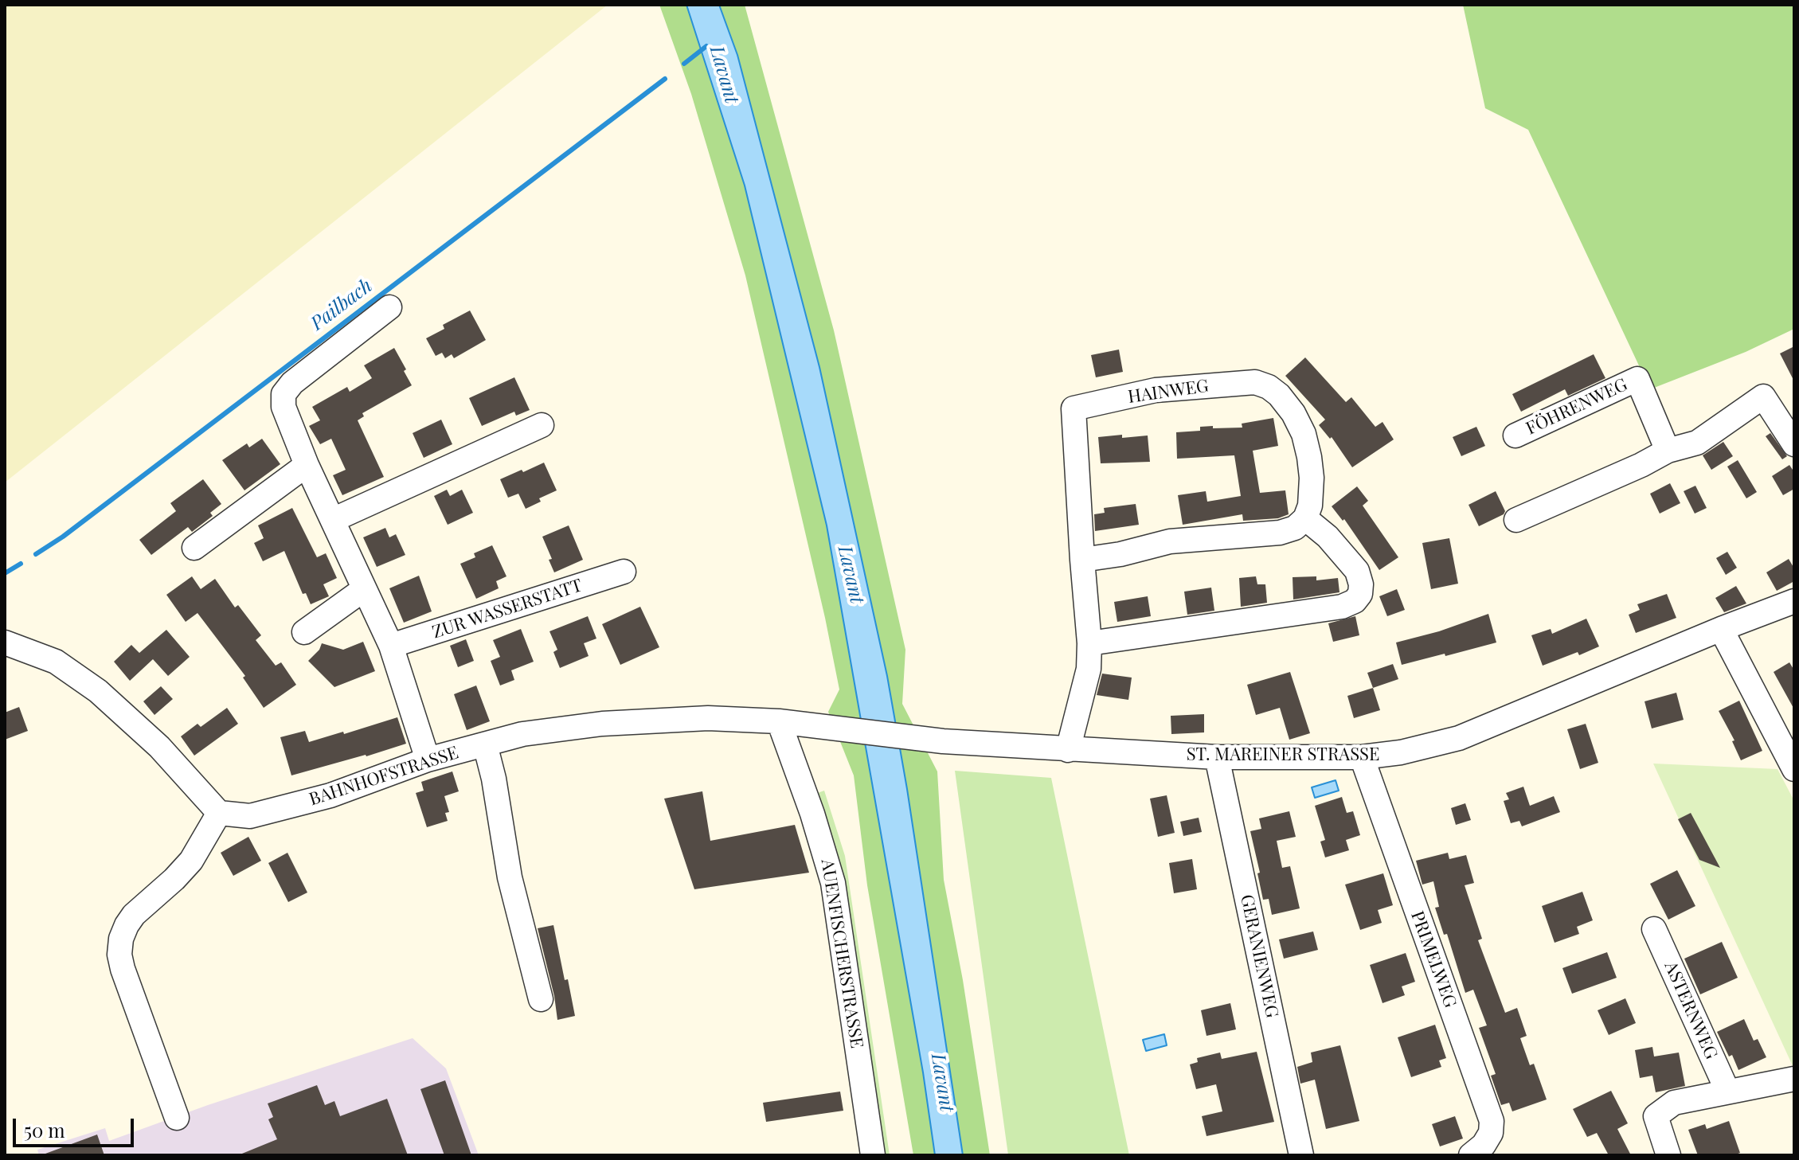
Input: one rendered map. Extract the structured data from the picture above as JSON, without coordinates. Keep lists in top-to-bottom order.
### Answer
{
  "streets": {
    "street": [
      "HAINWEG",
      "FÖHRENWEG",
      "ZUR WASSERSTATT",
      "ST. MAREINER STRASSE",
      "BAHNHOFSTRASSE",
      "AUENFISCHERSTRASSE",
      "GERANIENWEG",
      "PRIMELWEG",
      "ASTERNWEG"
    ]
  },
  "crossings": [
    ["HAINWEG", "ST. MAREINER STRASSE"],
    ["ST. MAREINER STRASSE", "BAHNHOFSTRASSE"],
    ["ST. MAREINER STRASSE", "GERANIENWEG"],
    ["ST. MAREINER STRASSE", "PRIMELWEG"],
    ["BAHNHOFSTRASSE", "AUENFISCHERSTRASSE"]
  ],
  "water": ["Lavant", "Pailbach"],
  "scale_bar": "50 m"
}
